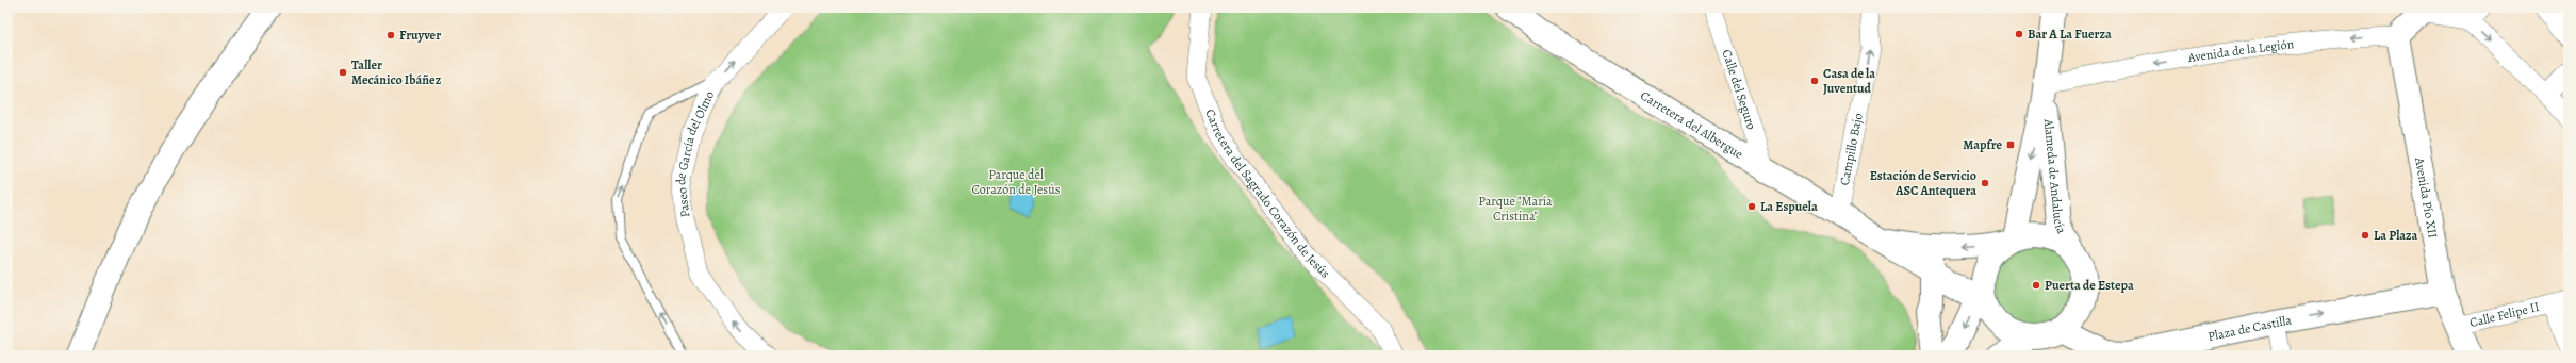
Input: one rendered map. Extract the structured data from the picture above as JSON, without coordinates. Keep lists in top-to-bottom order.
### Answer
{
  "streets": {
    "street": [
      "Avenida de la Legión",
      "Calle del Seguro",
      "Carretera del Albergue",
      "Campillo Bajo",
      "Paseo de García del Olmo",
      "Alameda de Andalucía",
      "Carretera del Sagrado Corazón de Jesús",
      "Avenida Pío XII",
      "Calle Felipe II",
      "Plaza de Castilla"
    ]
  },
  "crossings": [
    ["Avenida de la Legión", "Alameda de Andalucía"],
    ["Avenida de la Legión", "Avenida Pío XII"],
    ["Calle del Seguro", "Carretera del Albergue"],
    ["Carretera del Albergue", "Campillo Bajo"],
    ["Carretera del Albergue", "Alameda de Andalucía"],
    ["Carretera del Albergue", "Plaza de Castilla"],
    ["Alameda de Andalucía", "Plaza de Castilla"],
    ["Avenida Pío XII", "Calle Felipe II"],
    ["Avenida Pío XII", "Plaza de Castilla"]
  ],
  "one_way": [
    "Avenida de la Legión",
    "Campillo Bajo",
    "Paseo de García del Olmo",
    "Plaza de Castilla"
  ],
  "parks": ["Parque del Corazón de Jesús", "Parque \"María Cristina\""],
  "places": {
    "other": [
      "Bar A La Fuerza",
      "Fruyver",
      "Taller Mecánico Ibáñez",
      "Casa de la Juventud",
      "Estación de Servicio ASC Antequera",
      "La Espuela",
      "La Plaza",
      "Puerta de Estepa"
    ],
    "transit": ["Mapfre"]
  }
}
